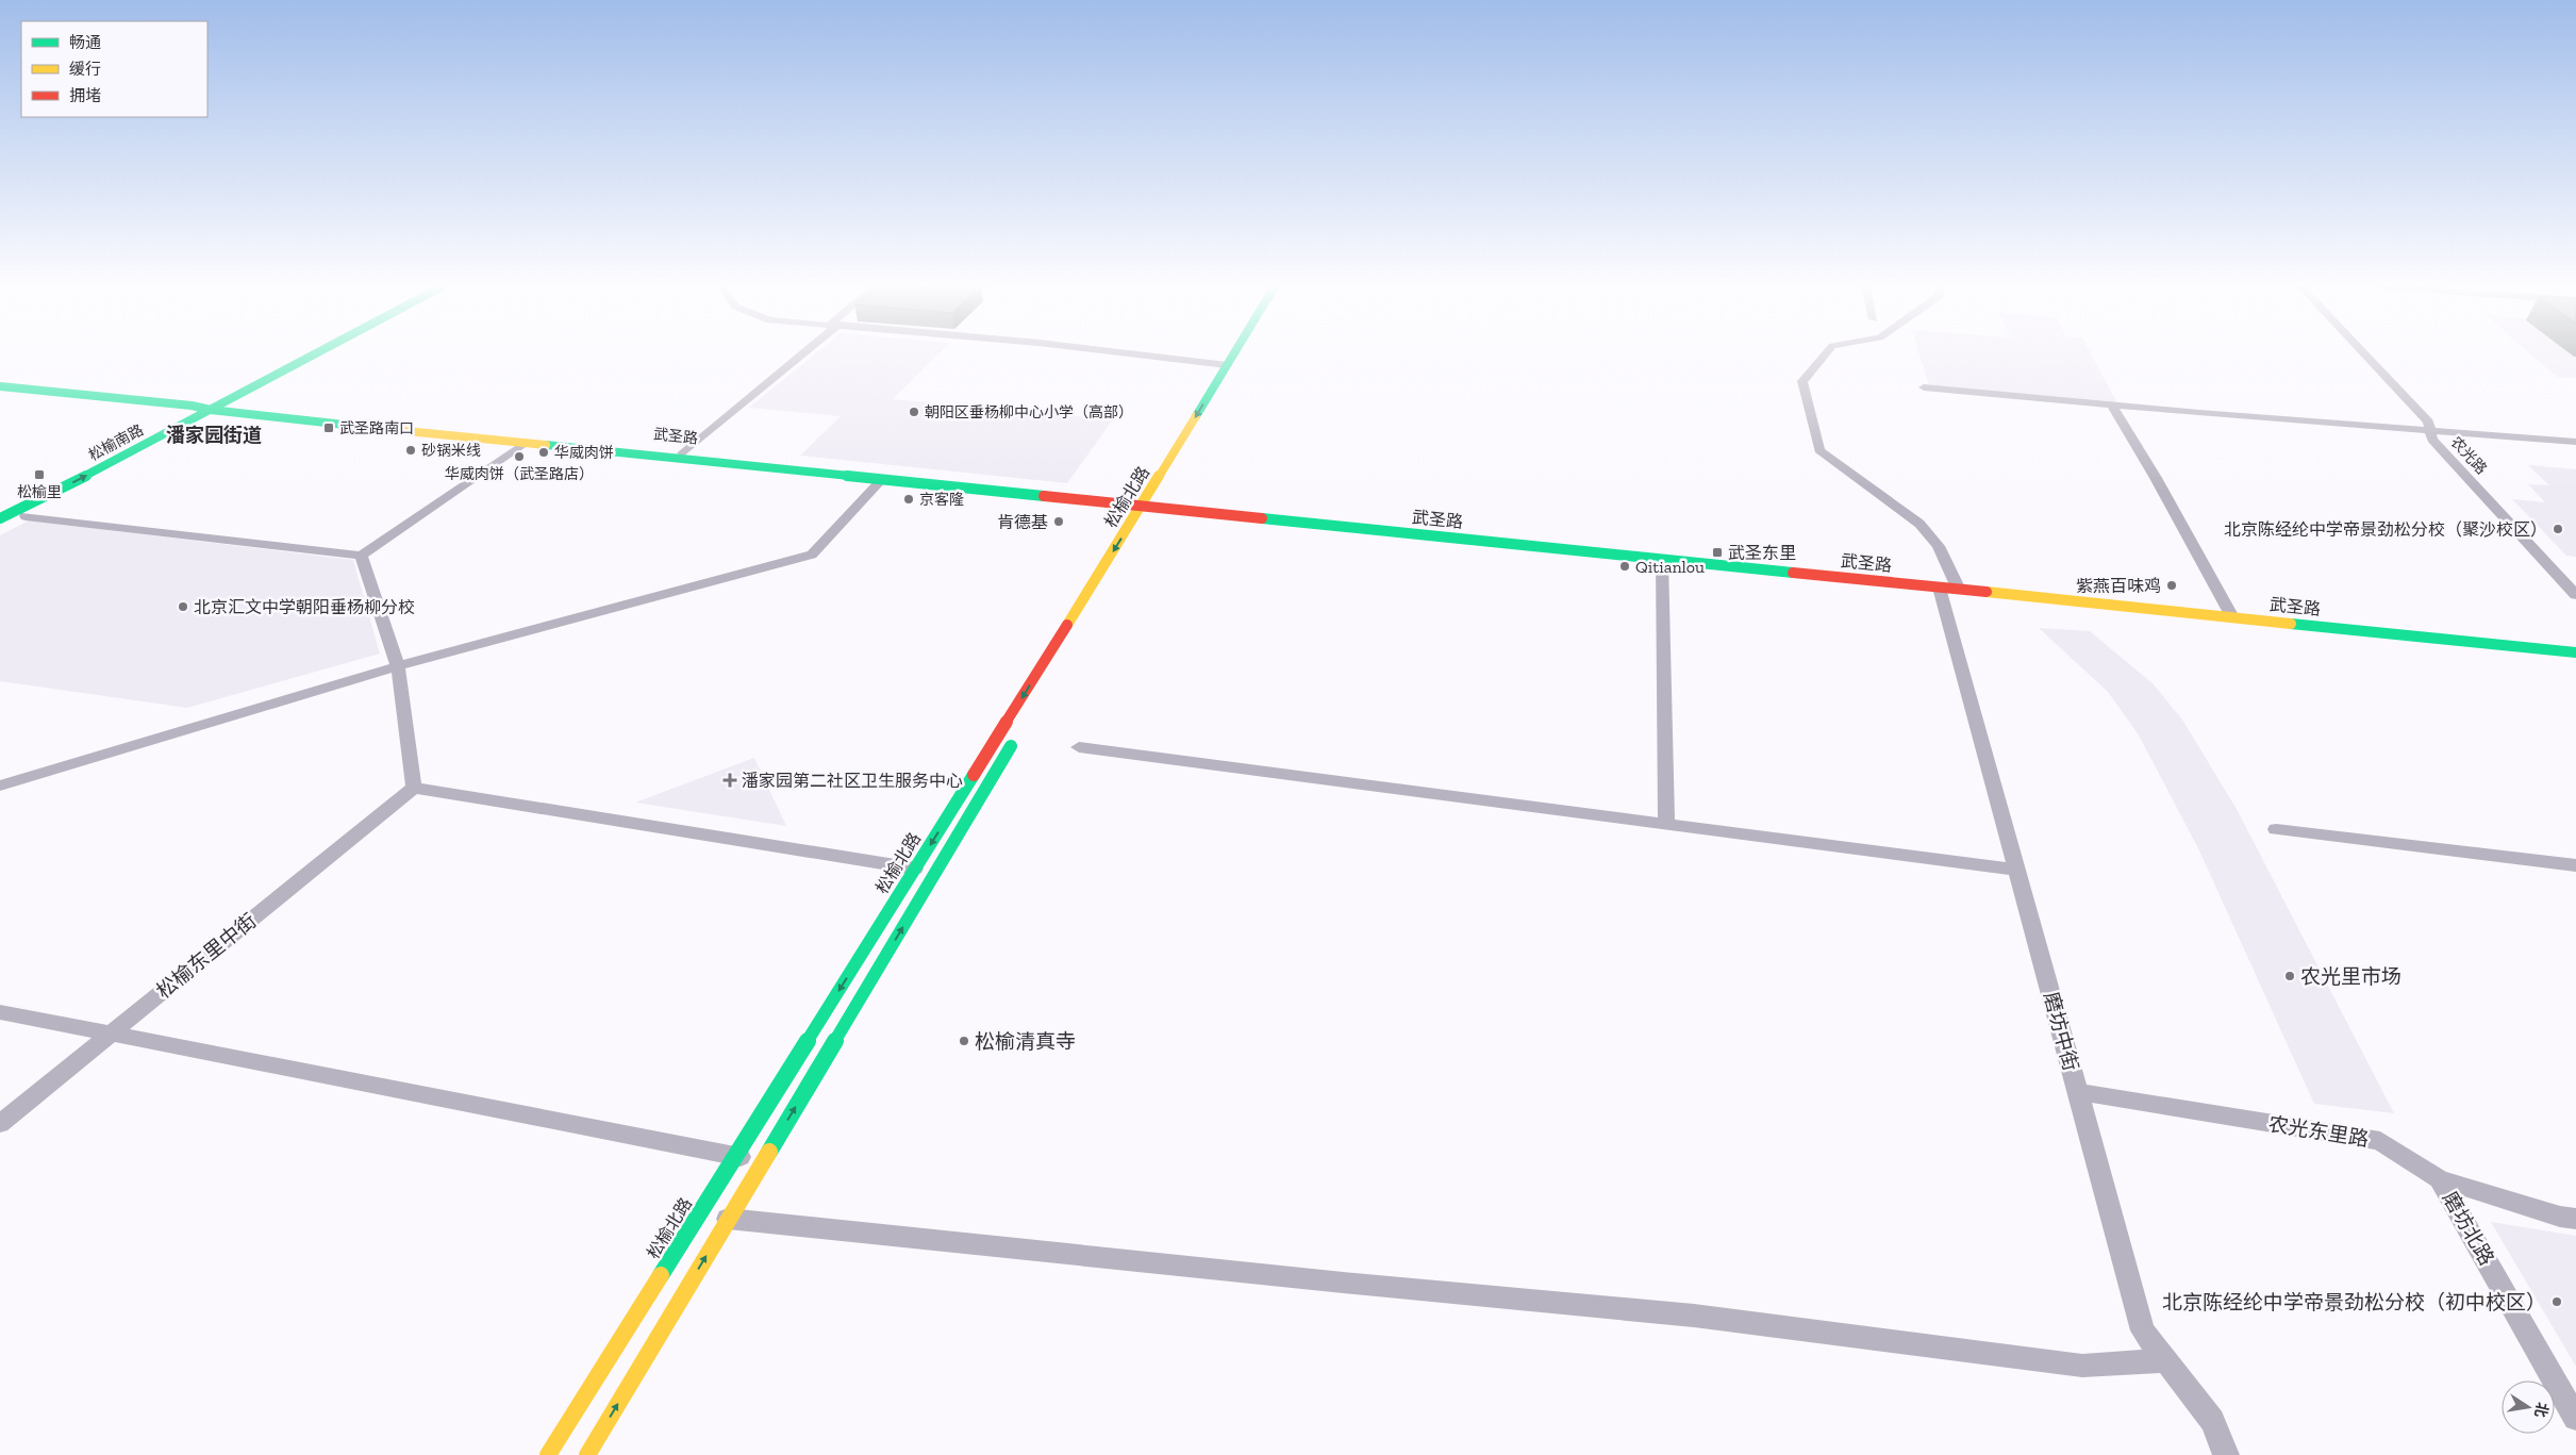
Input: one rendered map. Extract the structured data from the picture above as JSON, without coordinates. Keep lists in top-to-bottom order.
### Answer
{
  "streets": {
    "street": [
      "武圣路",
      "松榆南路",
      "农光路",
      "松榆北路",
      "松榆东里中街",
      "磨坊中街",
      "农光东里路",
      "磨坊北路"
    ]
  },
  "crossings": [
    ["武圣路", "松榆南路"],
    ["武圣路", "松榆北路"],
    ["武圣路", "磨坊中街"],
    ["磨坊中街", "农光东里路"],
    ["农光东里路", "磨坊北路"]
  ],
  "one_way": ["松榆南路"],
  "districts": ["潘家园街道"],
  "places": {
    "other": [
      "朝阳区垂杨柳中心小学（高部）",
      "砂锅米线",
      "华威肉饼",
      "华威肉饼（武圣路店）",
      "京客隆",
      "肯德基",
      "北京陈经纶中学帝景劲松分校（聚沙校区）",
      "Qitianlou",
      "紫燕百味鸡",
      "北京汇文中学朝阳垂杨柳分校",
      "农光里市场",
      "松榆清真寺",
      "北京陈经纶中学帝景劲松分校（初中校区）"
    ],
    "transit": ["武圣路南口", "松榆里", "武圣东里"],
    "health": ["潘家园第二社区卫生服务中心"]
  },
  "legend": ["畅通", "缓行", "拥堵"],
  "north": "right"
}
